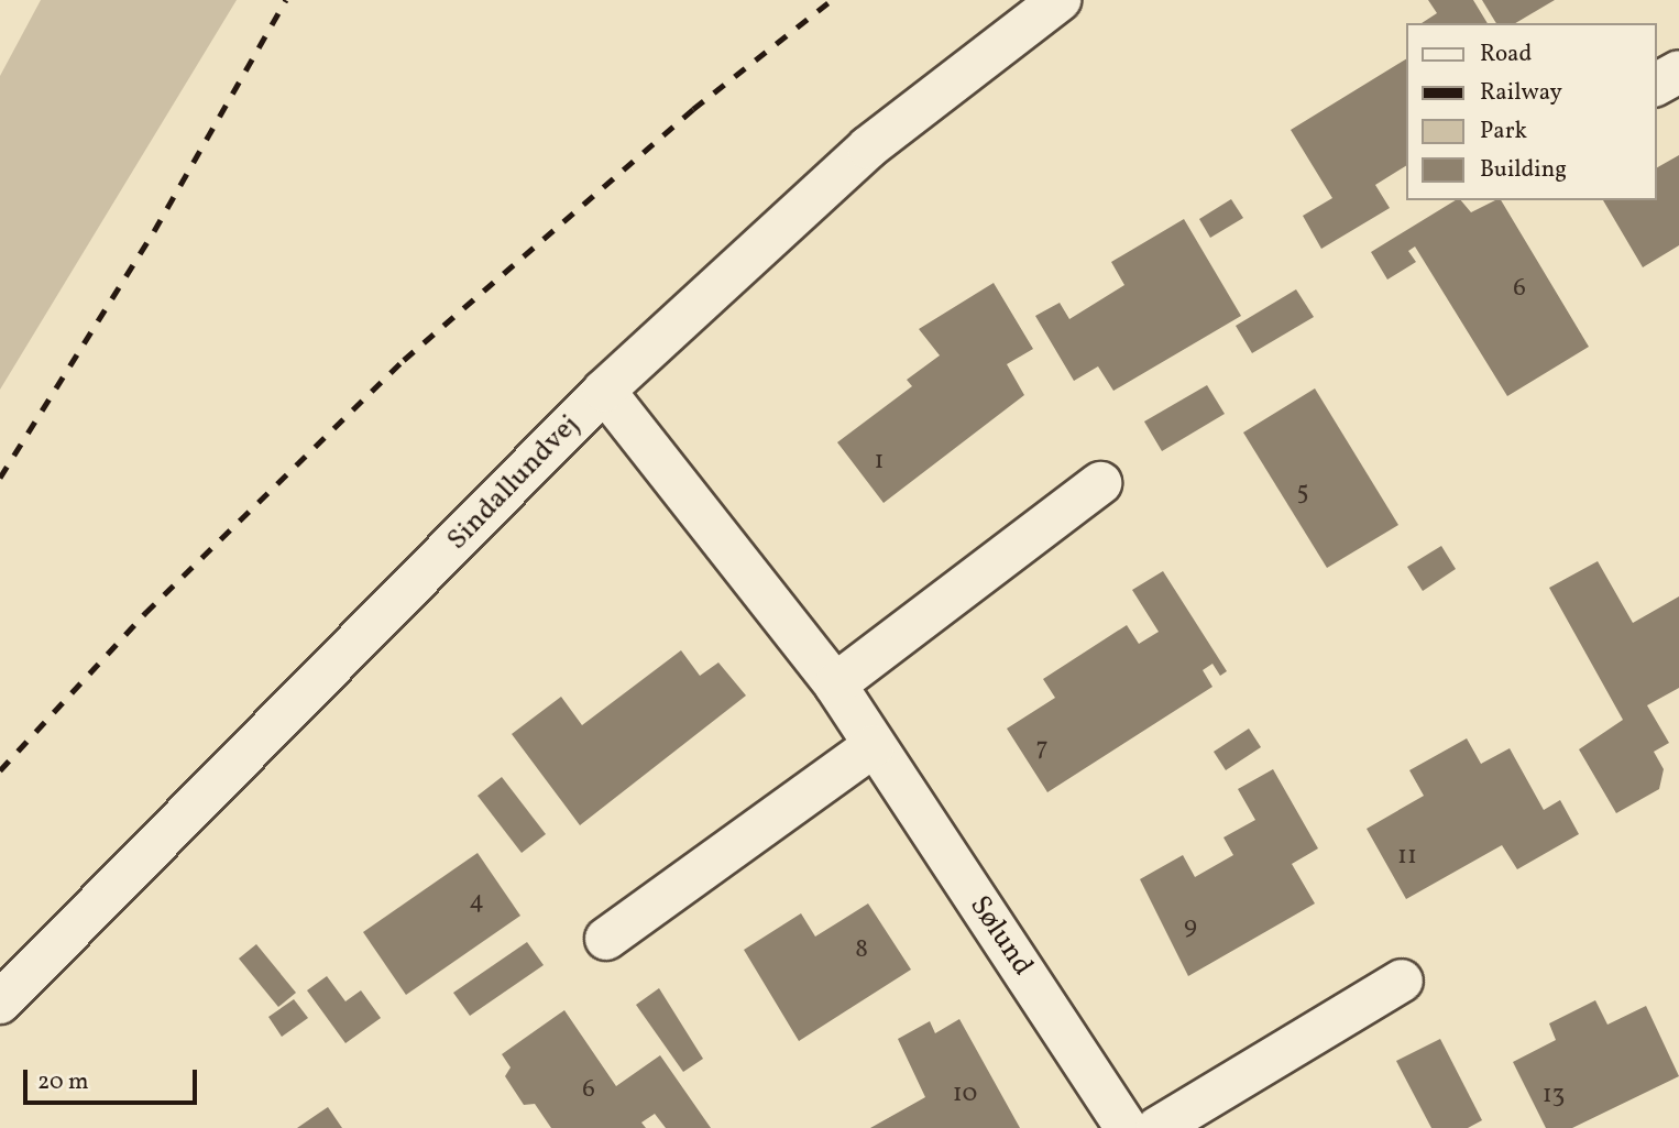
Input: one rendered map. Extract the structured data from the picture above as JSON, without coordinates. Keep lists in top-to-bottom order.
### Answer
{
  "streets": {
    "street": ["Sindallundvej", "Sølund"]
  },
  "crossings": [
    ["Sindallundvej", "Sølund"]
  ],
  "house_numbers": [
    "6",
    "1",
    "5",
    "7",
    "11",
    "4",
    "9",
    "8",
    "6",
    "10",
    "13"
  ],
  "legend": [
    "Road",
    "Railway",
    "Park",
    "Building"
  ],
  "scale_bar": "20 m"
}
